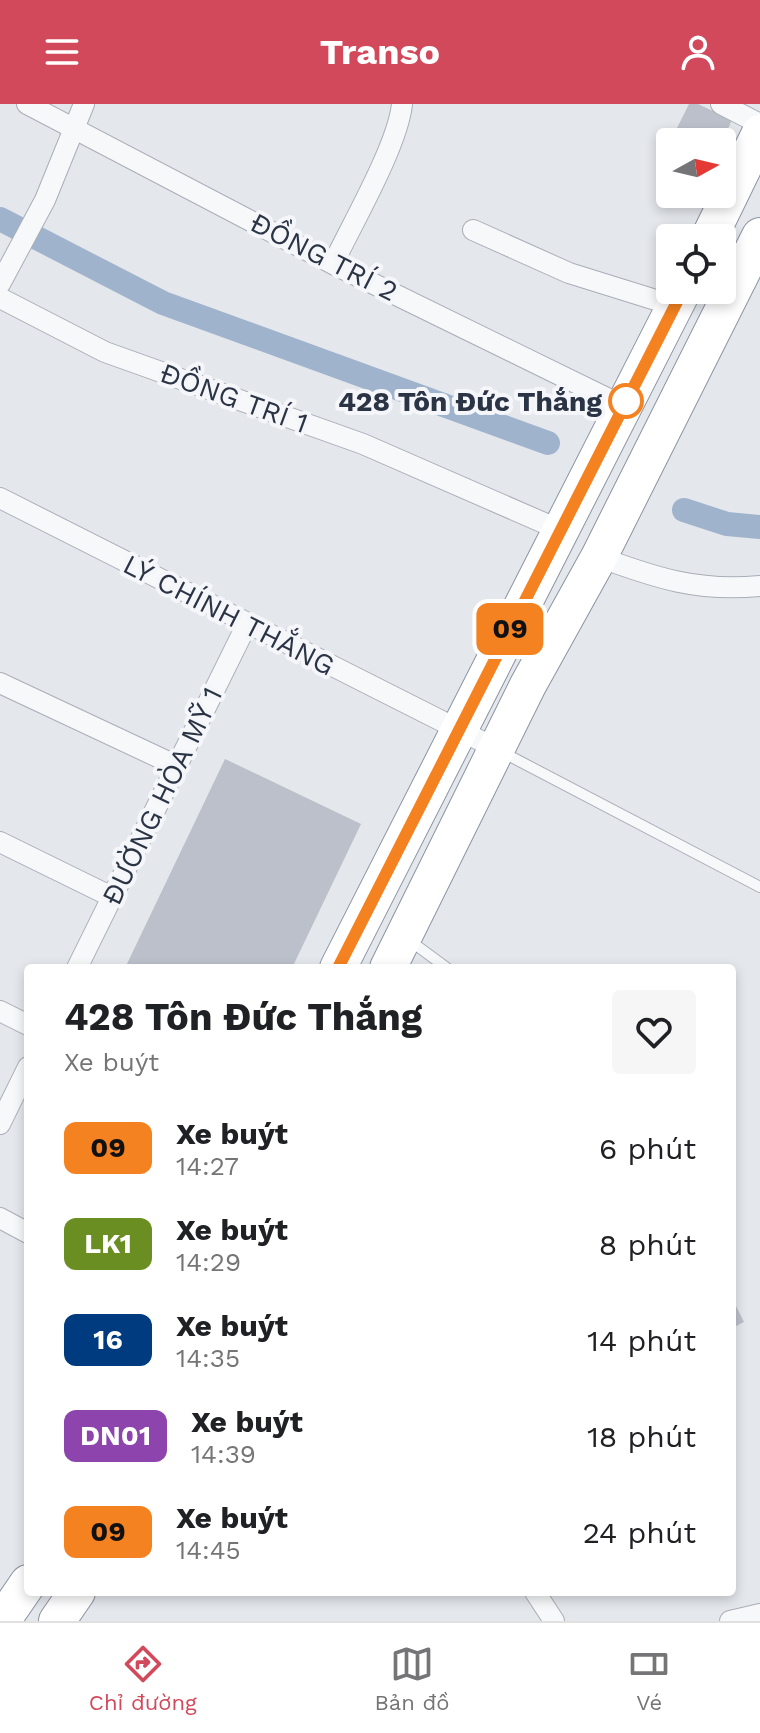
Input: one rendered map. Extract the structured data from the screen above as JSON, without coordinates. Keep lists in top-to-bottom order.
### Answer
{
  "streets": {
    "street": [
      "ĐỒNG TRÍ 2",
      "ĐỒNG TRÍ 1",
      "LÝ CHÍNH THẮNG",
      "ĐƯỜNG HÒA MỸ 1"
    ]
  },
  "crossings": [
    ["LÝ CHÍNH THẮNG", "ĐƯỜNG HÒA MỸ 1"]
  ],
  "places": ["428 Tôn Đức Thắng"],
  "lines": ["bus line 09"],
  "north": "right",
  "page": {
    "header": "Transo",
    "on_map": "09",
    "heading": ["428 Tôn Đức Thắng", "Xe buýt"],
    "list": [
      {
        "mark": "09",
        "name": "Xe buýt",
        "note": "14:27",
        "value": "6 phút"
      },
      {
        "mark": "LK1",
        "name": "Xe buýt",
        "note": "14:29",
        "value": "8 phút"
      },
      {
        "mark": "16",
        "name": "Xe buýt",
        "note": "14:35",
        "value": "14 phút"
      },
      {
        "mark": "DN01",
        "name": "Xe buýt",
        "note": "14:39",
        "value": "18 phút"
      },
      {
        "mark": "09",
        "name": "Xe buýt",
        "note": "14:45",
        "value": "24 phút"
      }
    ],
    "tabs": ["Chỉ đường", "Bản đồ", "Vé"]
  }
}
